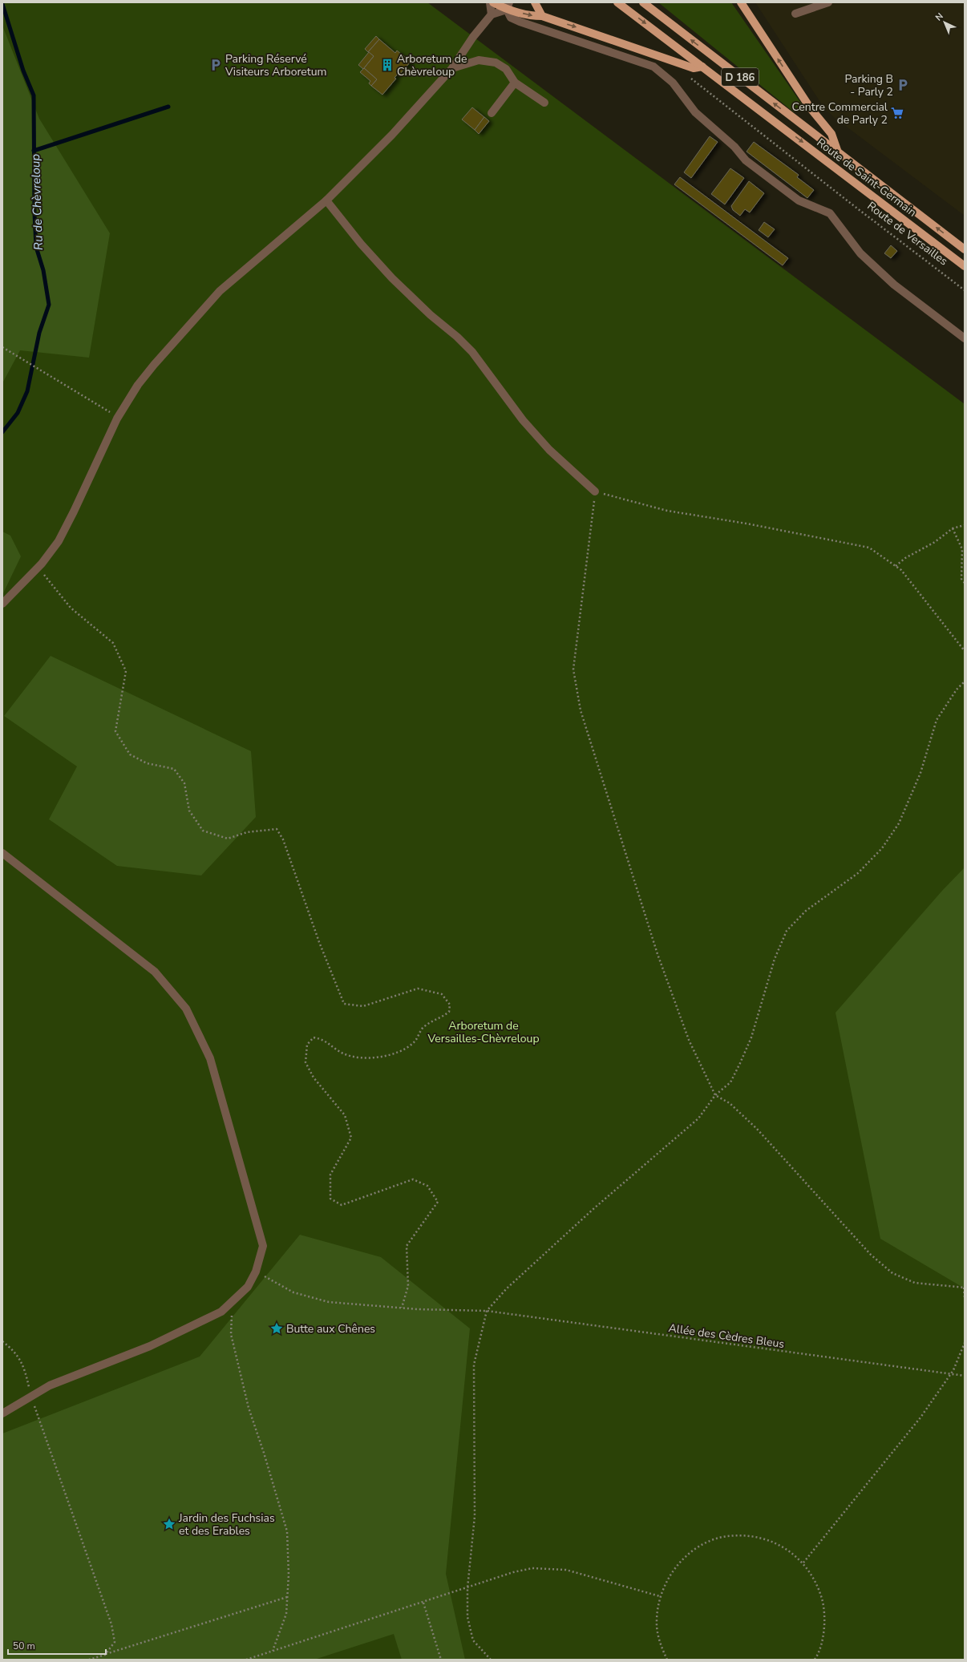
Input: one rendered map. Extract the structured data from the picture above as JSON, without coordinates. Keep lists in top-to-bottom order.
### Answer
{
  "streets": {
    "main road": ["D 186", "Route de Saint-Germain"],
    "path": ["Route de Versailles", "Allée des Cèdres Bleus"]
  },
  "water": ["Ru de Chèvreloup"],
  "parks": ["Arboretum de Versailles-Chèvreloup"],
  "places": {
    "parking": ["Parking Réservé Visiteurs Arboretum", "Parking B - Parly 2"],
    "building": ["Arboretum de Chèvreloup"],
    "supermarket": ["Centre Commercial de Parly 2"],
    "place": ["Butte aux Chênes", "Jardin des Fuchsias et des Erables"]
  },
  "scale_bar": "50 m",
  "north": "top left"
}
